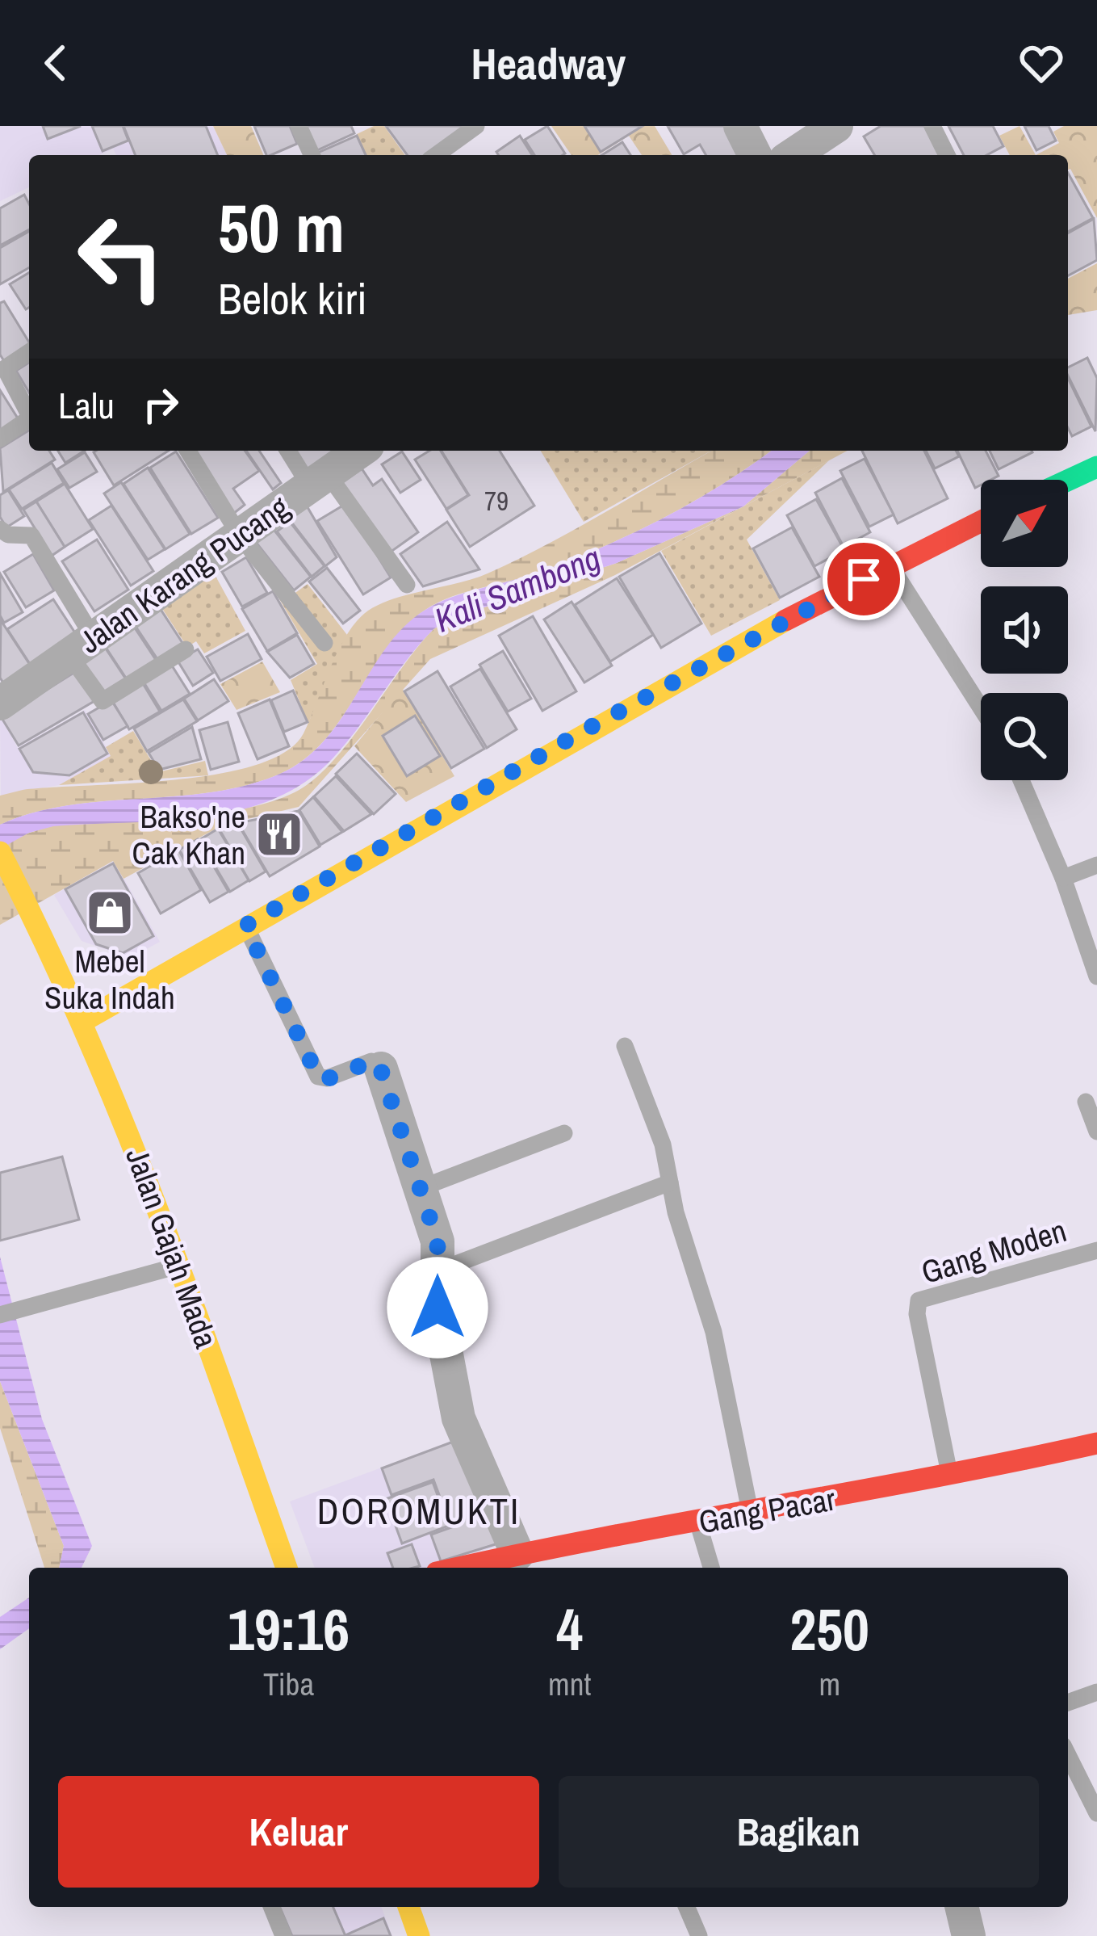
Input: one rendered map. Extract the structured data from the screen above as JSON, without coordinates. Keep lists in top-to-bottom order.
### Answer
{
  "streets": {
    "main road": ["Jalan Gajah Mada", "Gang Pacar"],
    "street": ["Jalan Karang Pucang"],
    "lane": ["Gang Moden"]
  },
  "crossings": [
    ["Gang Moden", "Gang Pacar"]
  ],
  "districts": ["DOROMUKTI"],
  "water": ["Kali Sambong"],
  "places": {
    "restaurant": ["Bakso'ne Cak Khan"],
    "shop": ["Mebel Suka Indah"]
  },
  "house_numbers": ["79"],
  "north": "top right",
  "page": {
    "header": "Headway",
    "turn": ["50 m", "Belok kiri"],
    "then": "Lalu",
    "eta": [
      "19:16",
      "Tiba",
      "4",
      "mnt",
      "250",
      "m"
    ],
    "buttons": ["Keluar", "Bagikan"]
  }
}
